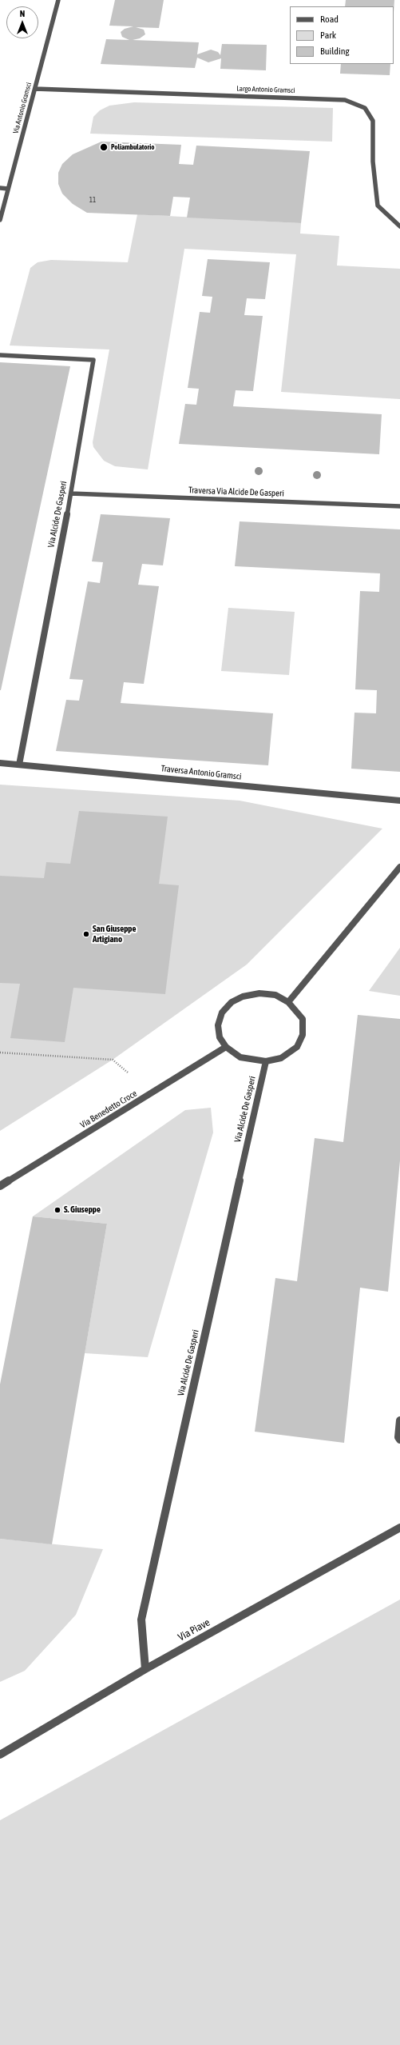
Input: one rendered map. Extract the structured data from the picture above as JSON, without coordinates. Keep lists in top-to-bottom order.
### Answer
{
  "streets": {
    "street": [
      "Largo Antonio Gramsci",
      "Via Antonio Gramsci",
      "Traversa Via Alcide De Gasperi",
      "Via Alcide De Gasperi",
      "Traversa Antonio Gramsci",
      "Via Benedetto Croce",
      "Via Piave"
    ]
  },
  "crossings": [
    ["Largo Antonio Gramsci", "Via Antonio Gramsci"],
    ["Traversa Via Alcide De Gasperi", "Via Alcide De Gasperi"],
    ["Via Alcide De Gasperi", "Traversa Antonio Gramsci"],
    ["Via Alcide De Gasperi", "Via Benedetto Croce"],
    ["Via Alcide De Gasperi", "Via Piave"]
  ],
  "places": ["Poliambulatorio", "San Giuseppe Artigiano", "S. Giuseppe"],
  "house_numbers": ["11"],
  "legend": ["Road", "Park", "Building"],
  "north": "top"
}
